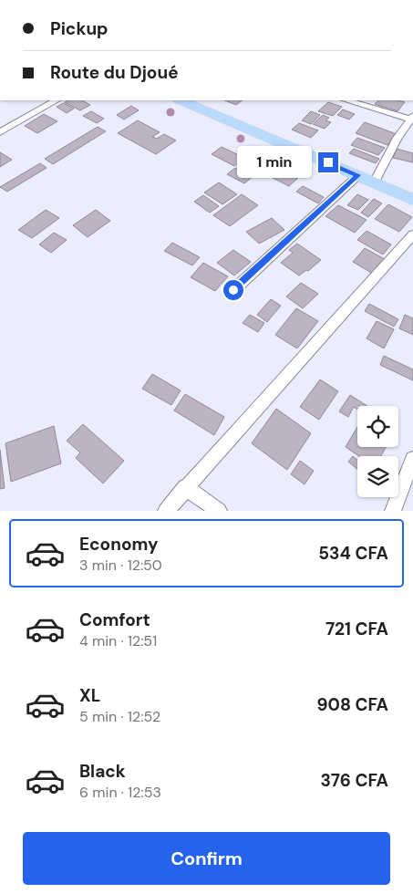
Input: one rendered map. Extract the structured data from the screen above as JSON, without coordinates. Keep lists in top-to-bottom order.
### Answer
{
  "page": {
    "banner": ["Pickup", "Route du Djoué"],
    "bubble": "1 min",
    "list": [
      {
        "name": "Economy",
        "note": "3 min · 12:50",
        "value": "534 CFA"
      },
      {
        "name": "Comfort",
        "note": "4 min · 12:51",
        "value": "721 CFA"
      },
      {
        "name": "XL",
        "note": "5 min · 12:52",
        "value": "908 CFA"
      },
      {
        "name": "Black",
        "note": "6 min · 12:53",
        "value": "376 CFA"
      }
    ],
    "buttons": "Confirm"
  }
}
